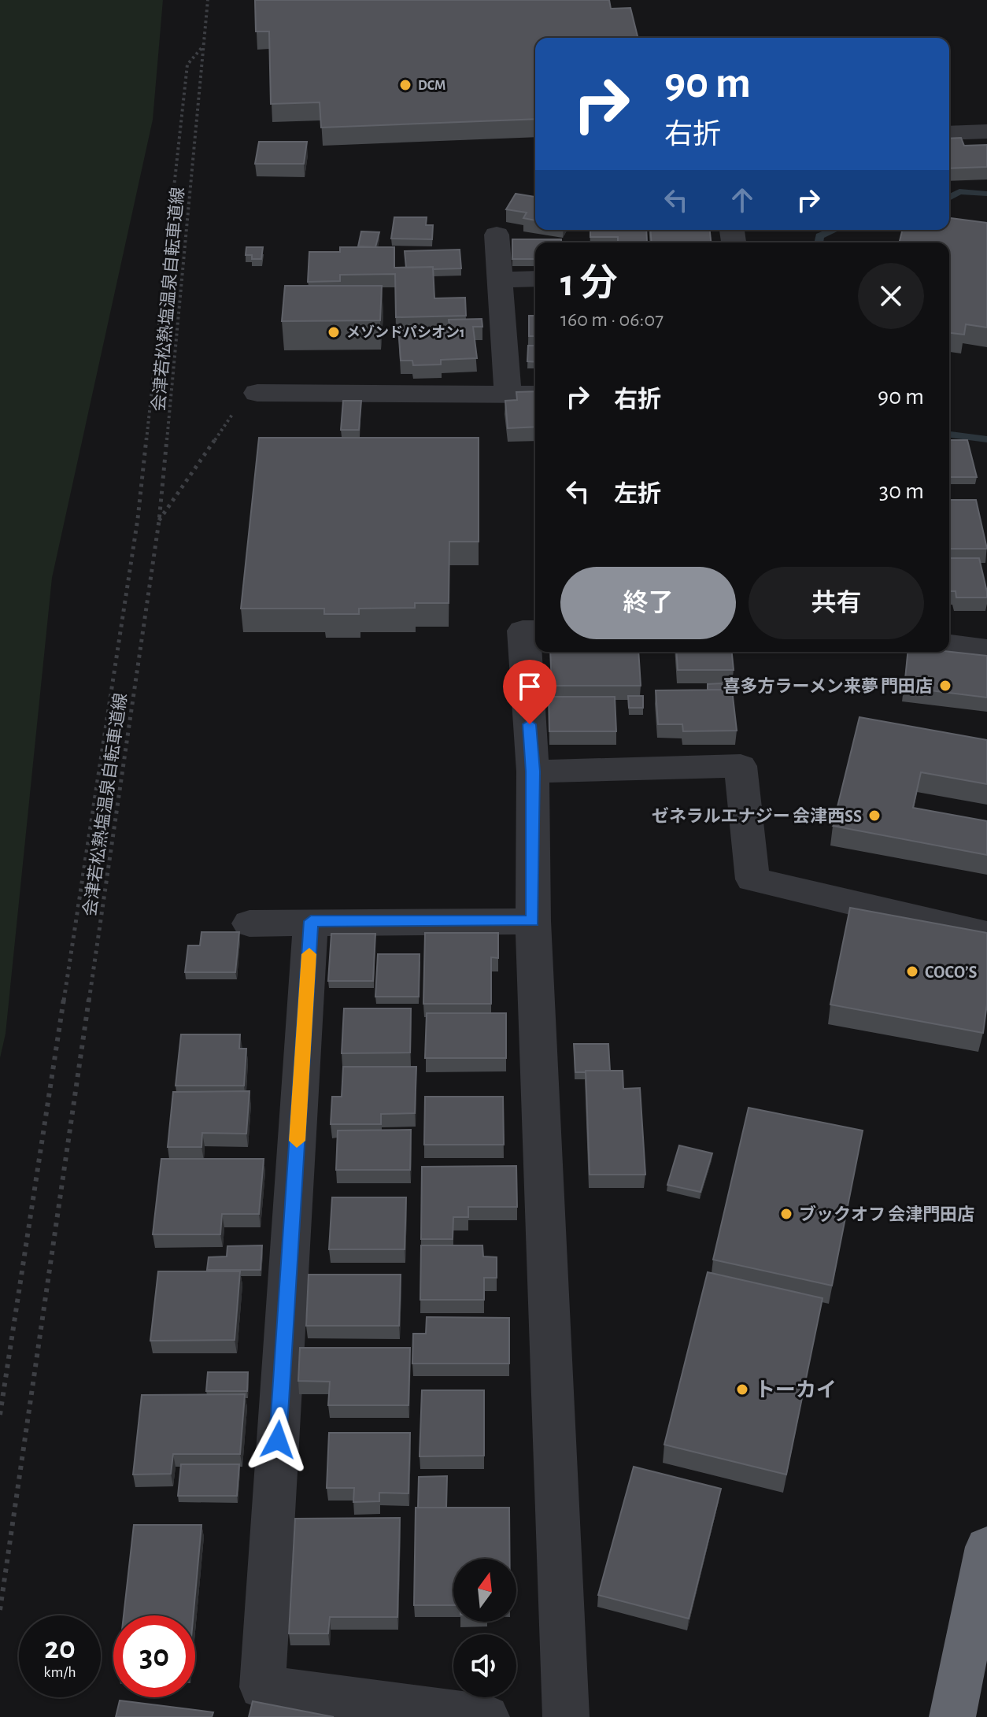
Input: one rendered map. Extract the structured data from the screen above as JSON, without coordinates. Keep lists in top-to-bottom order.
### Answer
{
  "streets": {
    "path": ["会津若松熱塩温泉自転車道線"]
  },
  "places": [
    "DCM",
    "メゾンドパシオン1",
    "喜多方ラーメン来夢 門田店",
    "ゼネラルエナジー 会津西SS",
    "COCO’S",
    "ブックオフ 会津門田店",
    "トーカイ"
  ],
  "north": "top",
  "page": {
    "turn": ["90 m", "右折"],
    "heading": ["1 分", "160 m · 06:07"],
    "list": [
      {
        "name": "右折",
        "value": "90 m"
      },
      {
        "name": "左折",
        "value": "30 m"
      }
    ],
    "buttons": ["終了", "共有"],
    "speed": "20 km/h",
    "limit": "30"
  }
}
